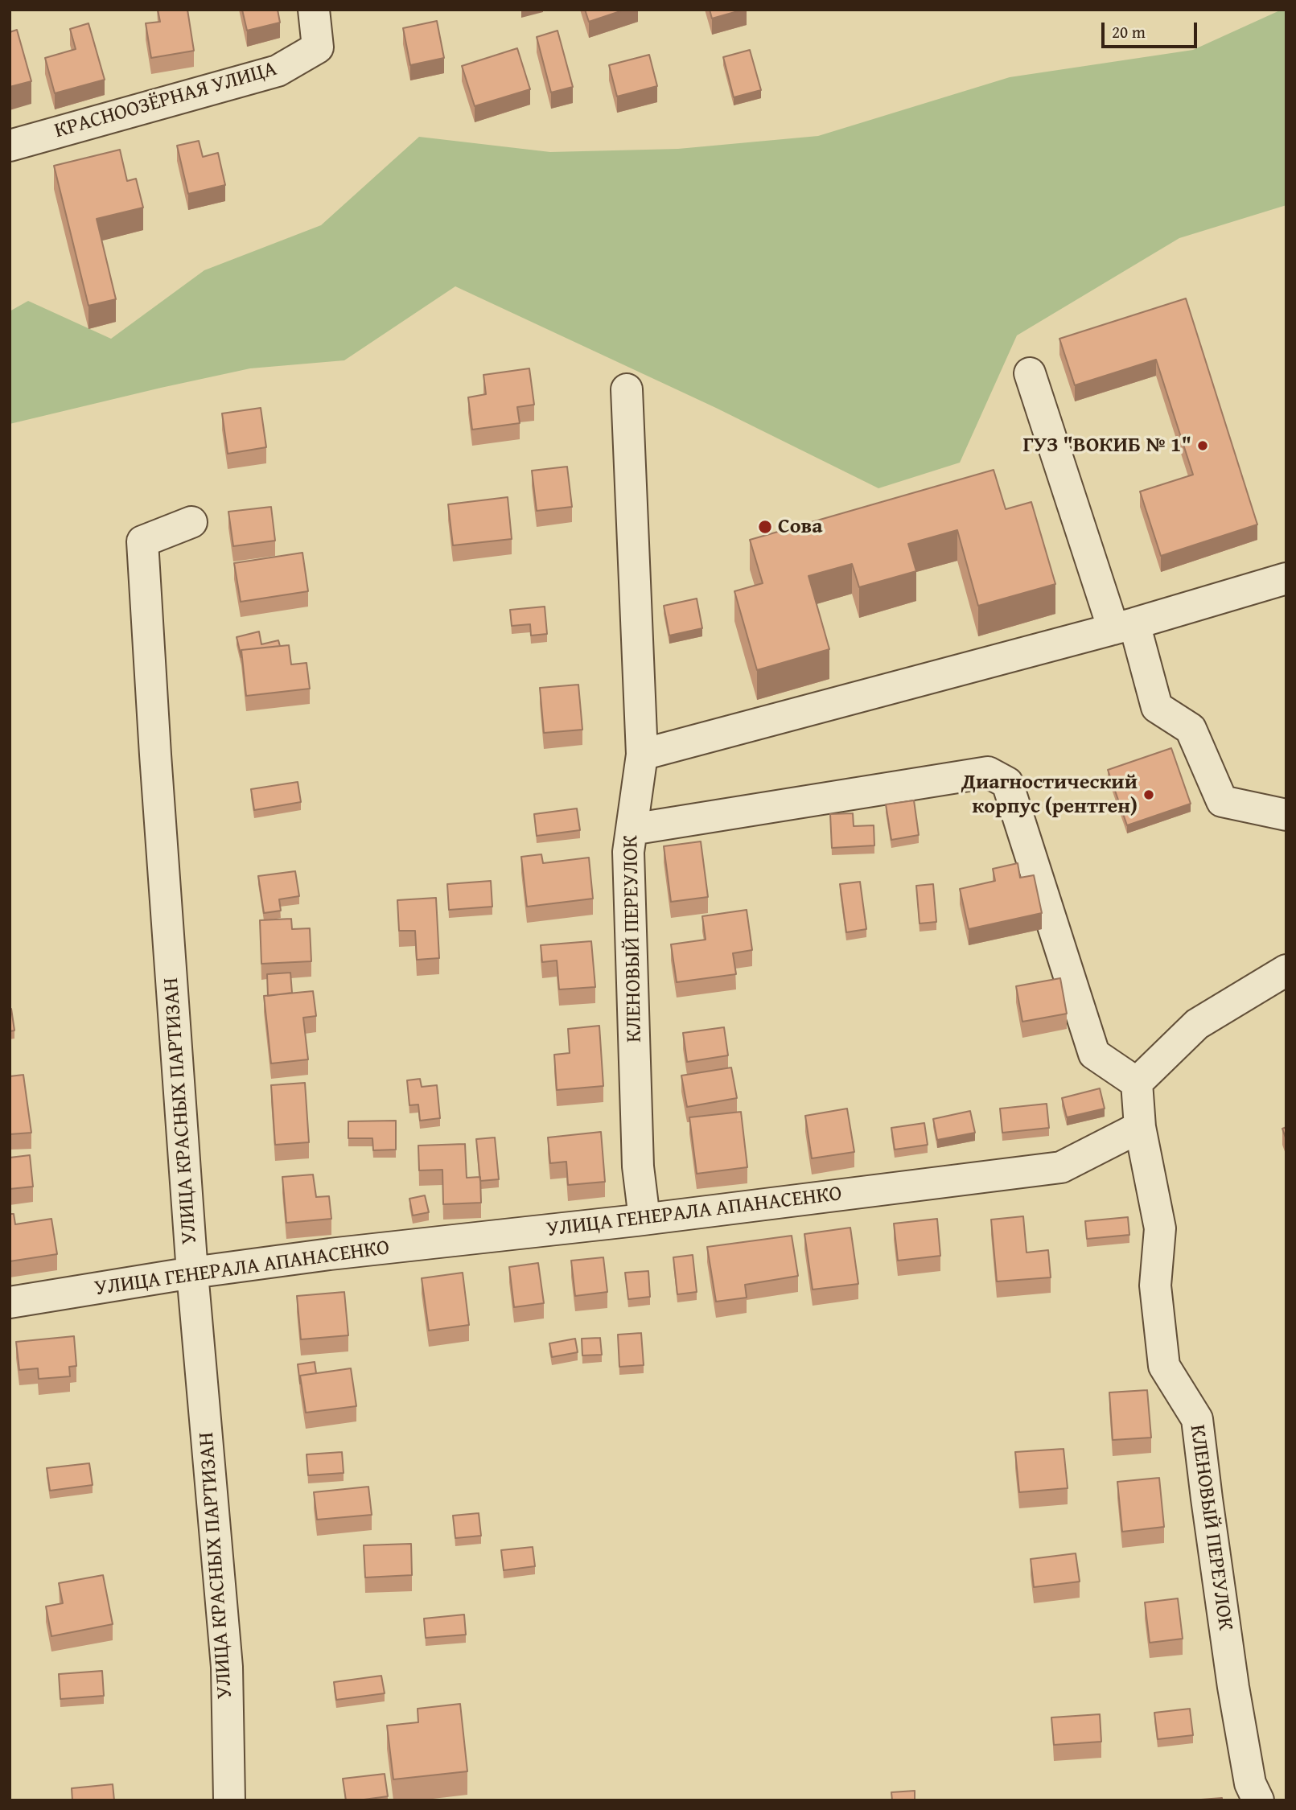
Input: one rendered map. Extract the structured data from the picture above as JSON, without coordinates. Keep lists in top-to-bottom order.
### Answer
{
  "streets": {
    "street": [
      "КРАСНООЗЁРНАЯ УЛИЦА",
      "КЛЕНОВЫЙ ПЕРЕУЛОК",
      "УЛИЦА КРАСНЫХ ПАРТИЗАН",
      "УЛИЦА ГЕНЕРАЛА АПАНАСЕНКО"
    ]
  },
  "crossings": [
    ["КЛЕНОВЫЙ ПЕРЕУЛОК", "УЛИЦА ГЕНЕРАЛА АПАНАСЕНКО"],
    ["УЛИЦА КРАСНЫХ ПАРТИЗАН", "УЛИЦА ГЕНЕРАЛА АПАНАСЕНКО"]
  ],
  "places": ["ГУЗ \"ВОКИБ № 1\"", "Сова", "Диагностический корпус (рентген)"],
  "scale_bar": "20 m"
}
